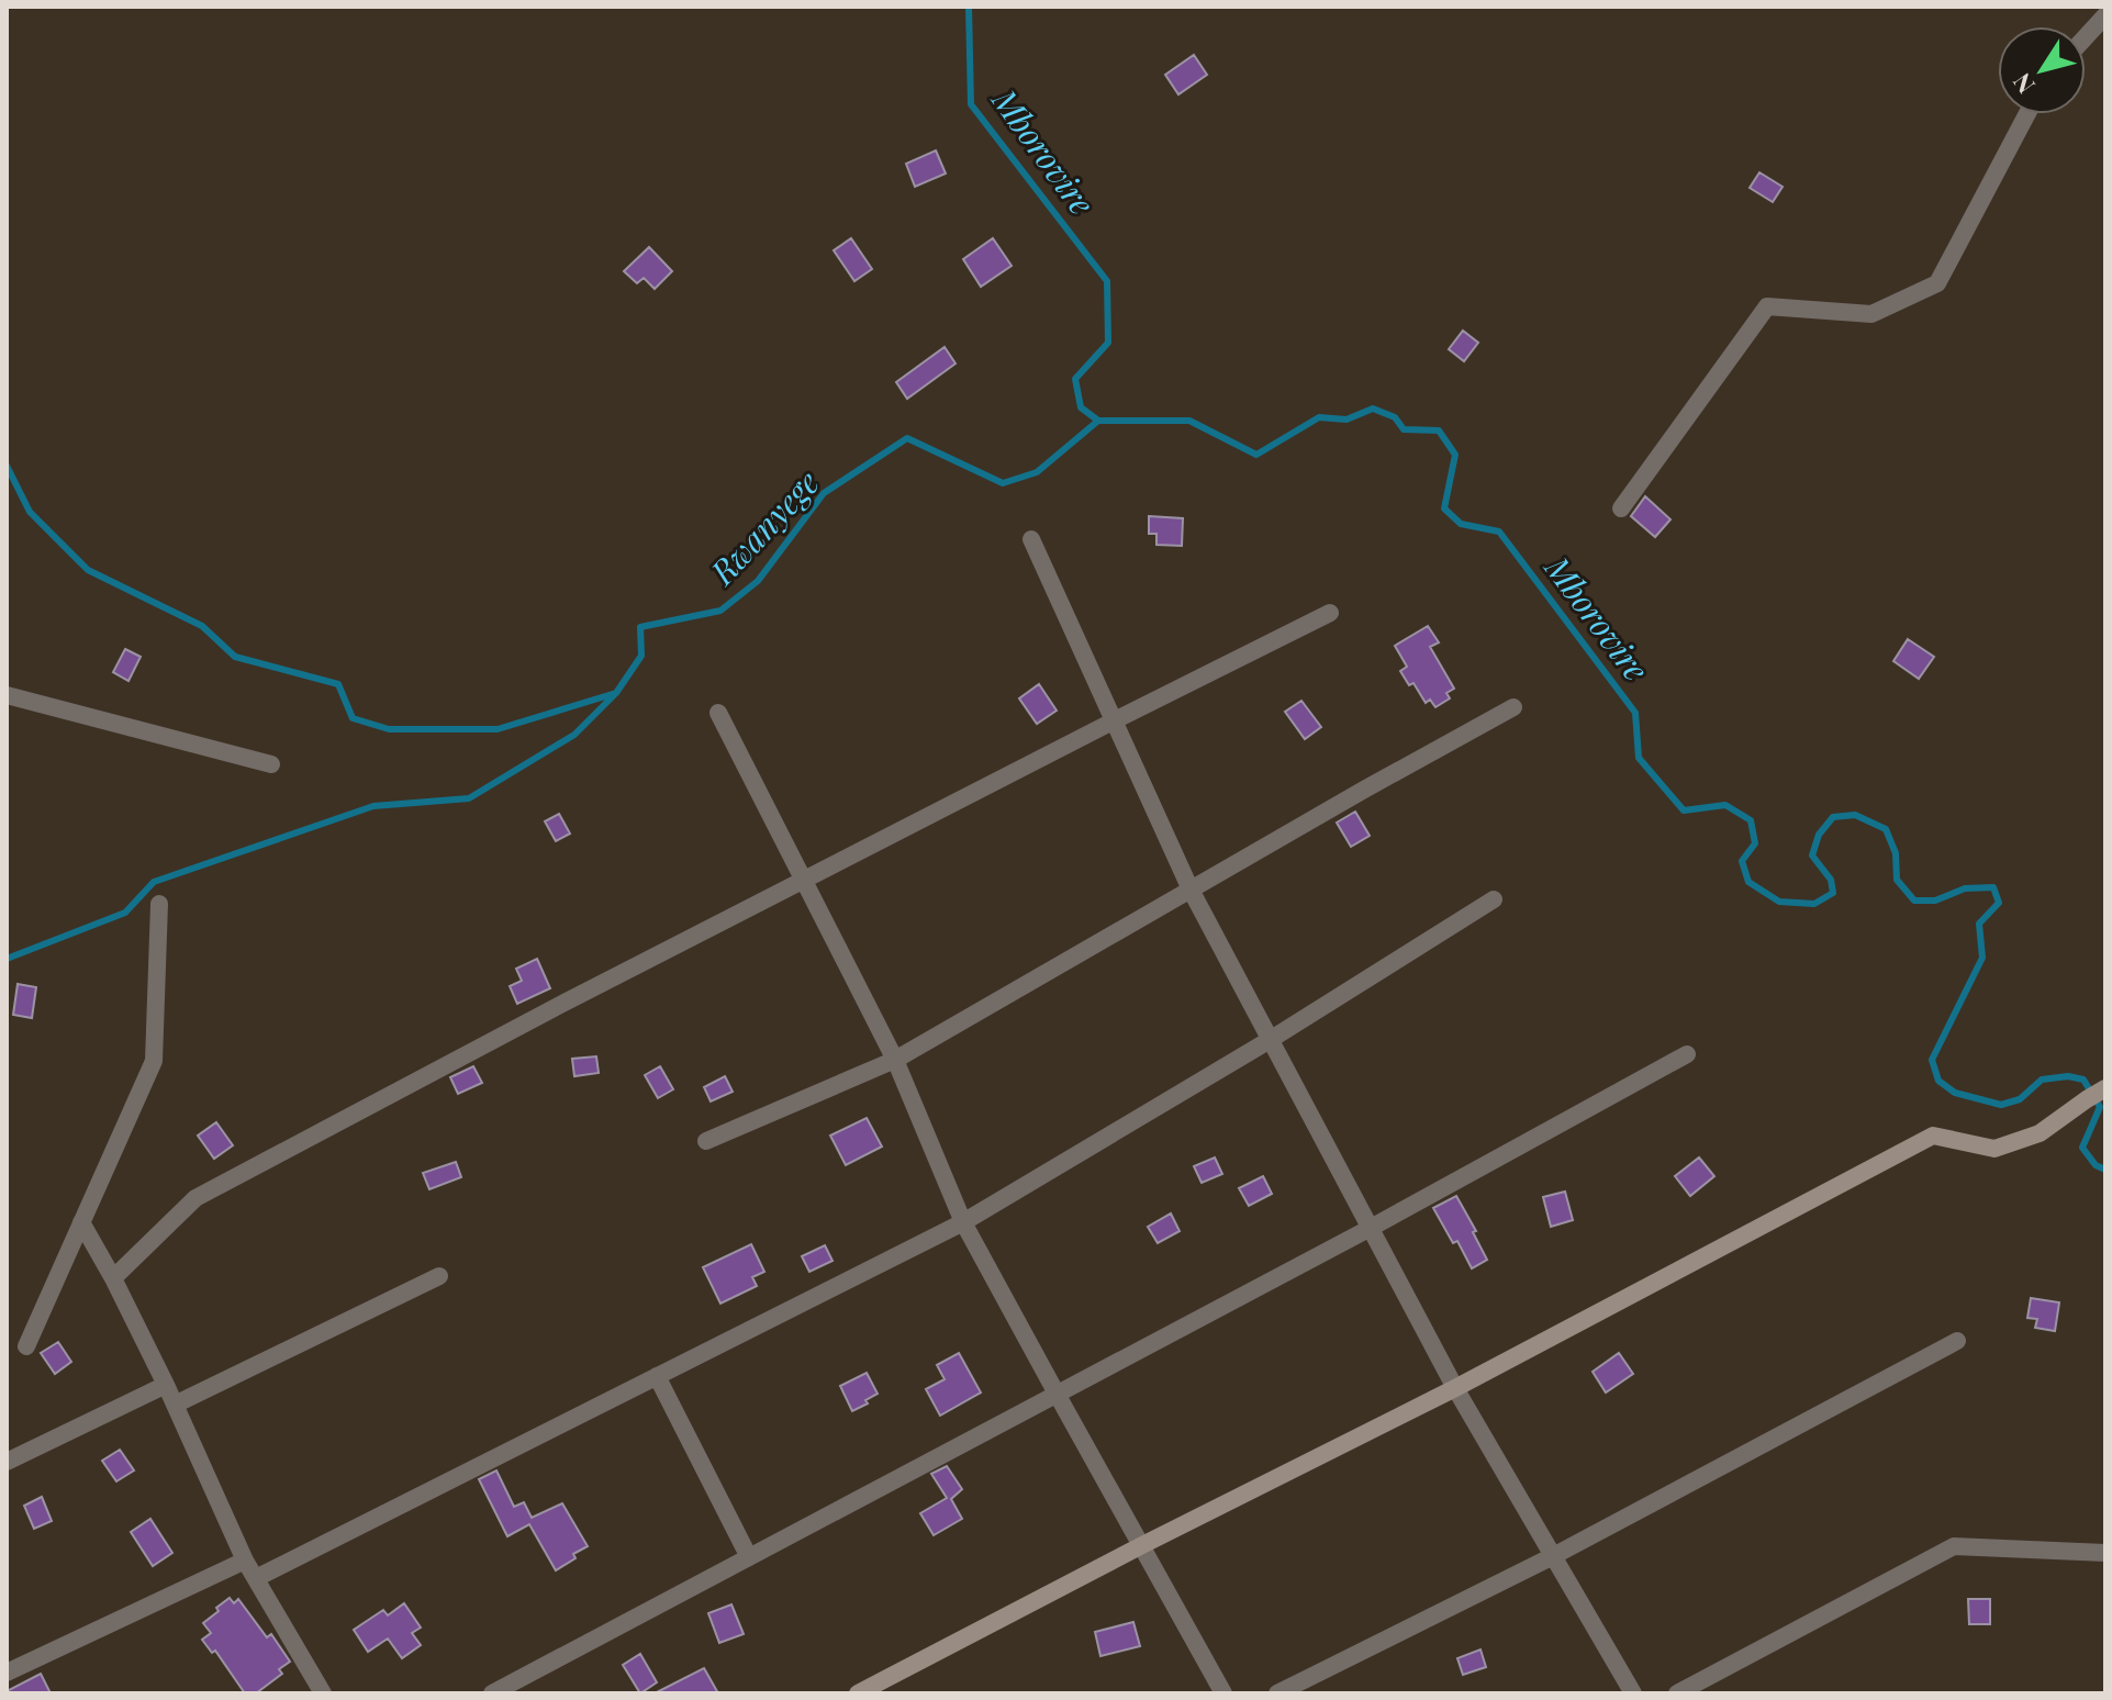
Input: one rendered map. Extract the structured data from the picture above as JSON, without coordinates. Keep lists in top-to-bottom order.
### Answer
{
  "water": ["Mborovire", "Rwanyege"],
  "north": "bottom left"
}
